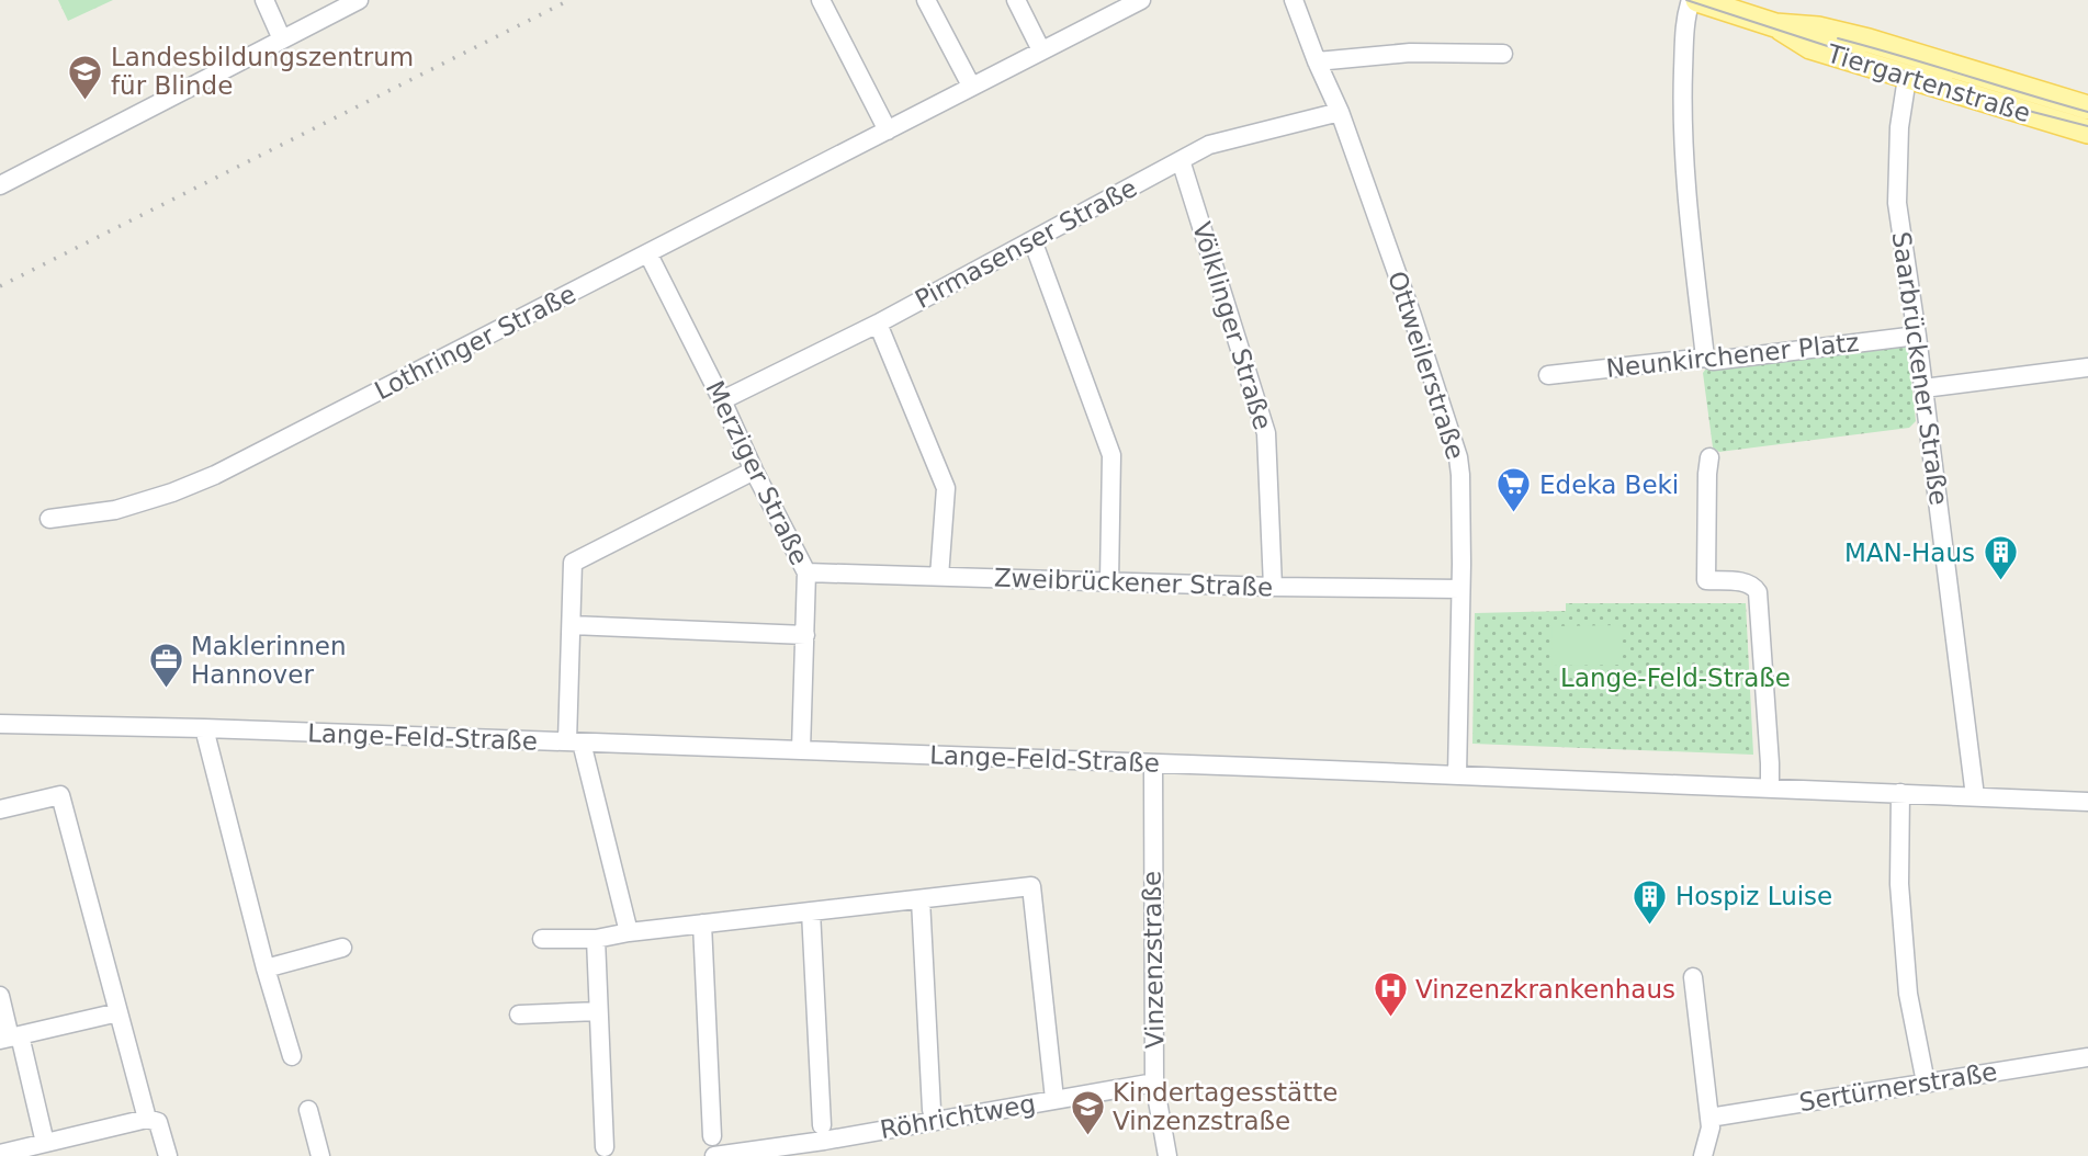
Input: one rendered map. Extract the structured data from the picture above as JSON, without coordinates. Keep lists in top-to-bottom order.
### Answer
{
  "streets": {
    "main road": ["Tiergartenstraße"],
    "street": [
      "Pirmasenser Straße",
      "Völklinger Straße",
      "Lothringer Straße",
      "Neunkirchener Platz",
      "Ottweilerstraße",
      "Saarbrückener Straße",
      "Merziger Straße",
      "Zweibrückener Straße",
      "Lange-Feld-Straße",
      "Vinzenzstraße",
      "Sertürnerstraße",
      "Röhrichtweg"
    ]
  },
  "crossings": [
    ["Tiergartenstraße", "Saarbrückener Straße"],
    ["Pirmasenser Straße", "Völklinger Straße"],
    ["Pirmasenser Straße", "Ottweilerstraße"],
    ["Pirmasenser Straße", "Merziger Straße"],
    ["Völklinger Straße", "Zweibrückener Straße"],
    ["Lothringer Straße", "Merziger Straße"],
    ["Neunkirchener Platz", "Saarbrückener Straße"],
    ["Ottweilerstraße", "Zweibrückener Straße"],
    ["Ottweilerstraße", "Lange-Feld-Straße"],
    ["Saarbrückener Straße", "Lange-Feld-Straße"],
    ["Merziger Straße", "Zweibrückener Straße"],
    ["Merziger Straße", "Lange-Feld-Straße"],
    ["Lange-Feld-Straße", "Vinzenzstraße"],
    ["Vinzenzstraße", "Röhrichtweg"]
  ],
  "parks": ["Lange-Feld-Straße"],
  "places": {
    "school or university": ["Landesbildungszentrum für Blinde", "Kindertagesstätte Vinzenzstraße"],
    "supermarket": ["Edeka Beki"],
    "building": ["MAN-Haus", "Hospiz Luise"],
    "office": ["Maklerinnen Hannover"],
    "hospital": ["Vinzenzkrankenhaus"]
  }
}
